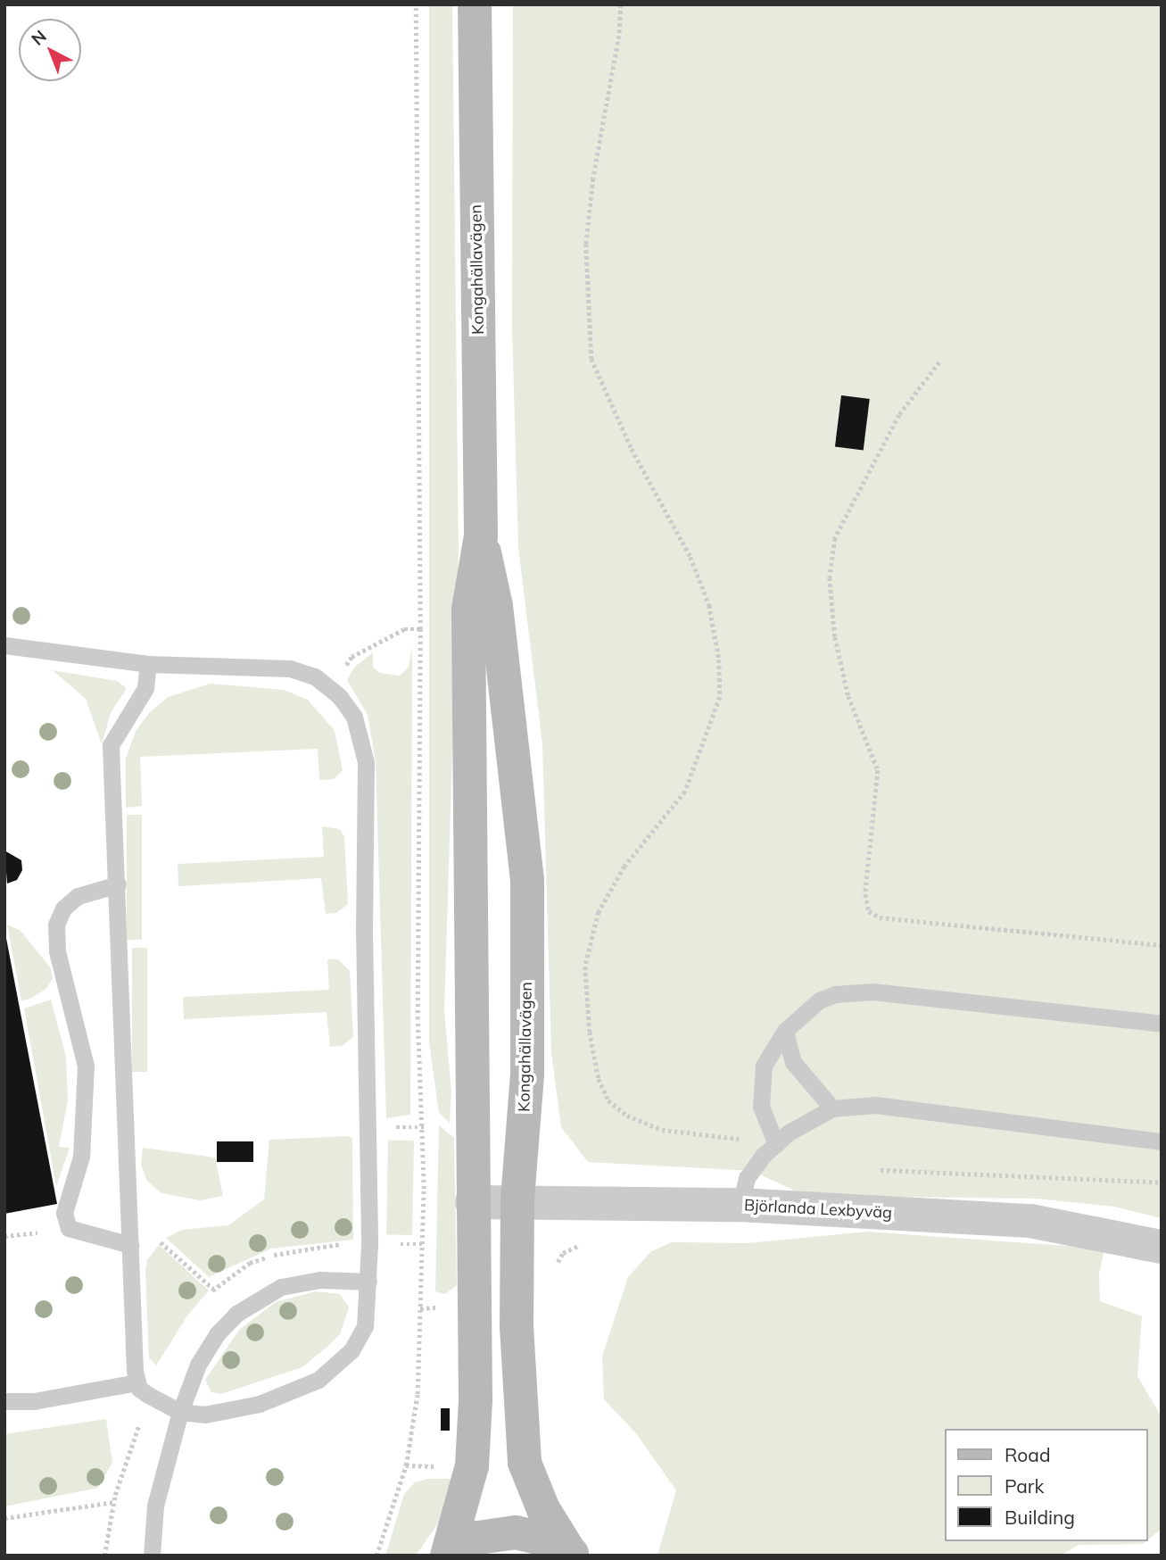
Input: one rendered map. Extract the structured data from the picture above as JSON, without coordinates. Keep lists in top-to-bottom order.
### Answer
{
  "streets": {
    "street": ["Kongahällavägen", "Björlanda Lexbyväg"]
  },
  "crossings": [
    ["Kongahällavägen", "Björlanda Lexbyväg"]
  ],
  "legend": ["Road", "Park", "Building"],
  "north": "top left"
}
